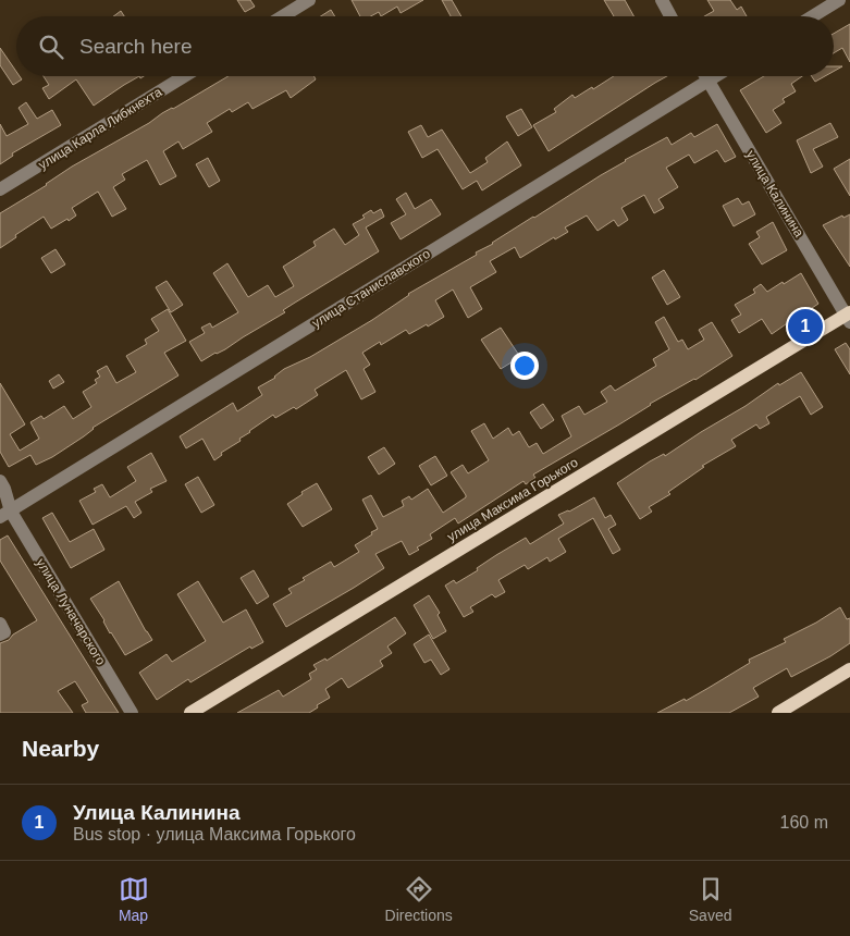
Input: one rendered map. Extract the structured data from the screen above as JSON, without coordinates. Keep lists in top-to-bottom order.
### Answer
{
  "streets": {
    "main road": ["улица Максима Горького"],
    "street": [
      "улица Карла Либкнехта",
      "улица Калинина",
      "улица Станиславского",
      "улица Луначарского"
    ]
  },
  "crossings": [
    ["улица Калинина", "улица Станиславского"],
    ["улица Калинина", "улица Максима Горького"],
    ["улица Станиславского", "улица Луначарского"]
  ],
  "page": {
    "search": "Search here",
    "pins": "1",
    "heading": "Nearby",
    "list": [
      {
        "mark": "1",
        "name": "Улица Калинина",
        "note": "Bus stop · улица Максима Горького",
        "value": "160 m"
      }
    ],
    "nav": ["Map", "Directions", "Saved"]
  }
}
